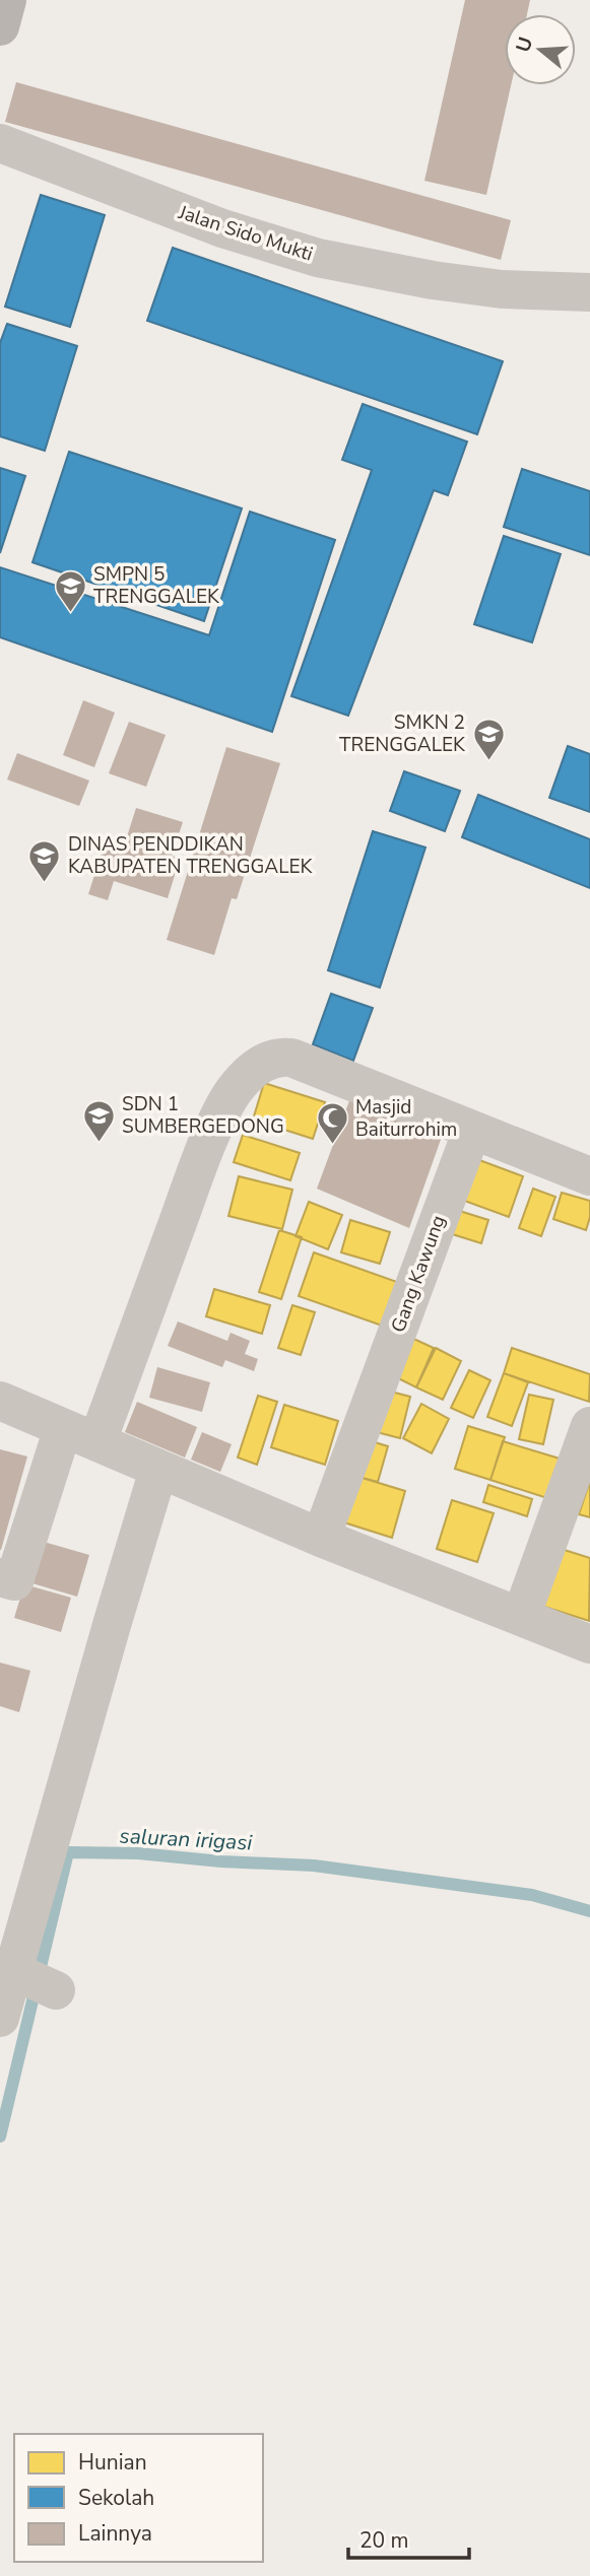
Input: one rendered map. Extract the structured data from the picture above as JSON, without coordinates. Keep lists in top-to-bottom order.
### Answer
{
  "streets": {
    "street": ["Jalan Sido Mukti", "Gang Kawung"]
  },
  "water": ["saluran irigasi"],
  "places": {
    "school or university": [
      "SMPN 5 TRENGGALEK",
      "SMKN 2 TRENGGALEK",
      "DINAS PENDDIKAN KABUPATEN TRENGGALEK",
      "SDN 1 SUMBERGEDONG"
    ],
    "mosque": ["Masjid Baiturrohim"]
  },
  "legend": ["Hunian", "Sekolah", "Lainnya"],
  "scale_bar": "20 m",
  "north": "left"
}
